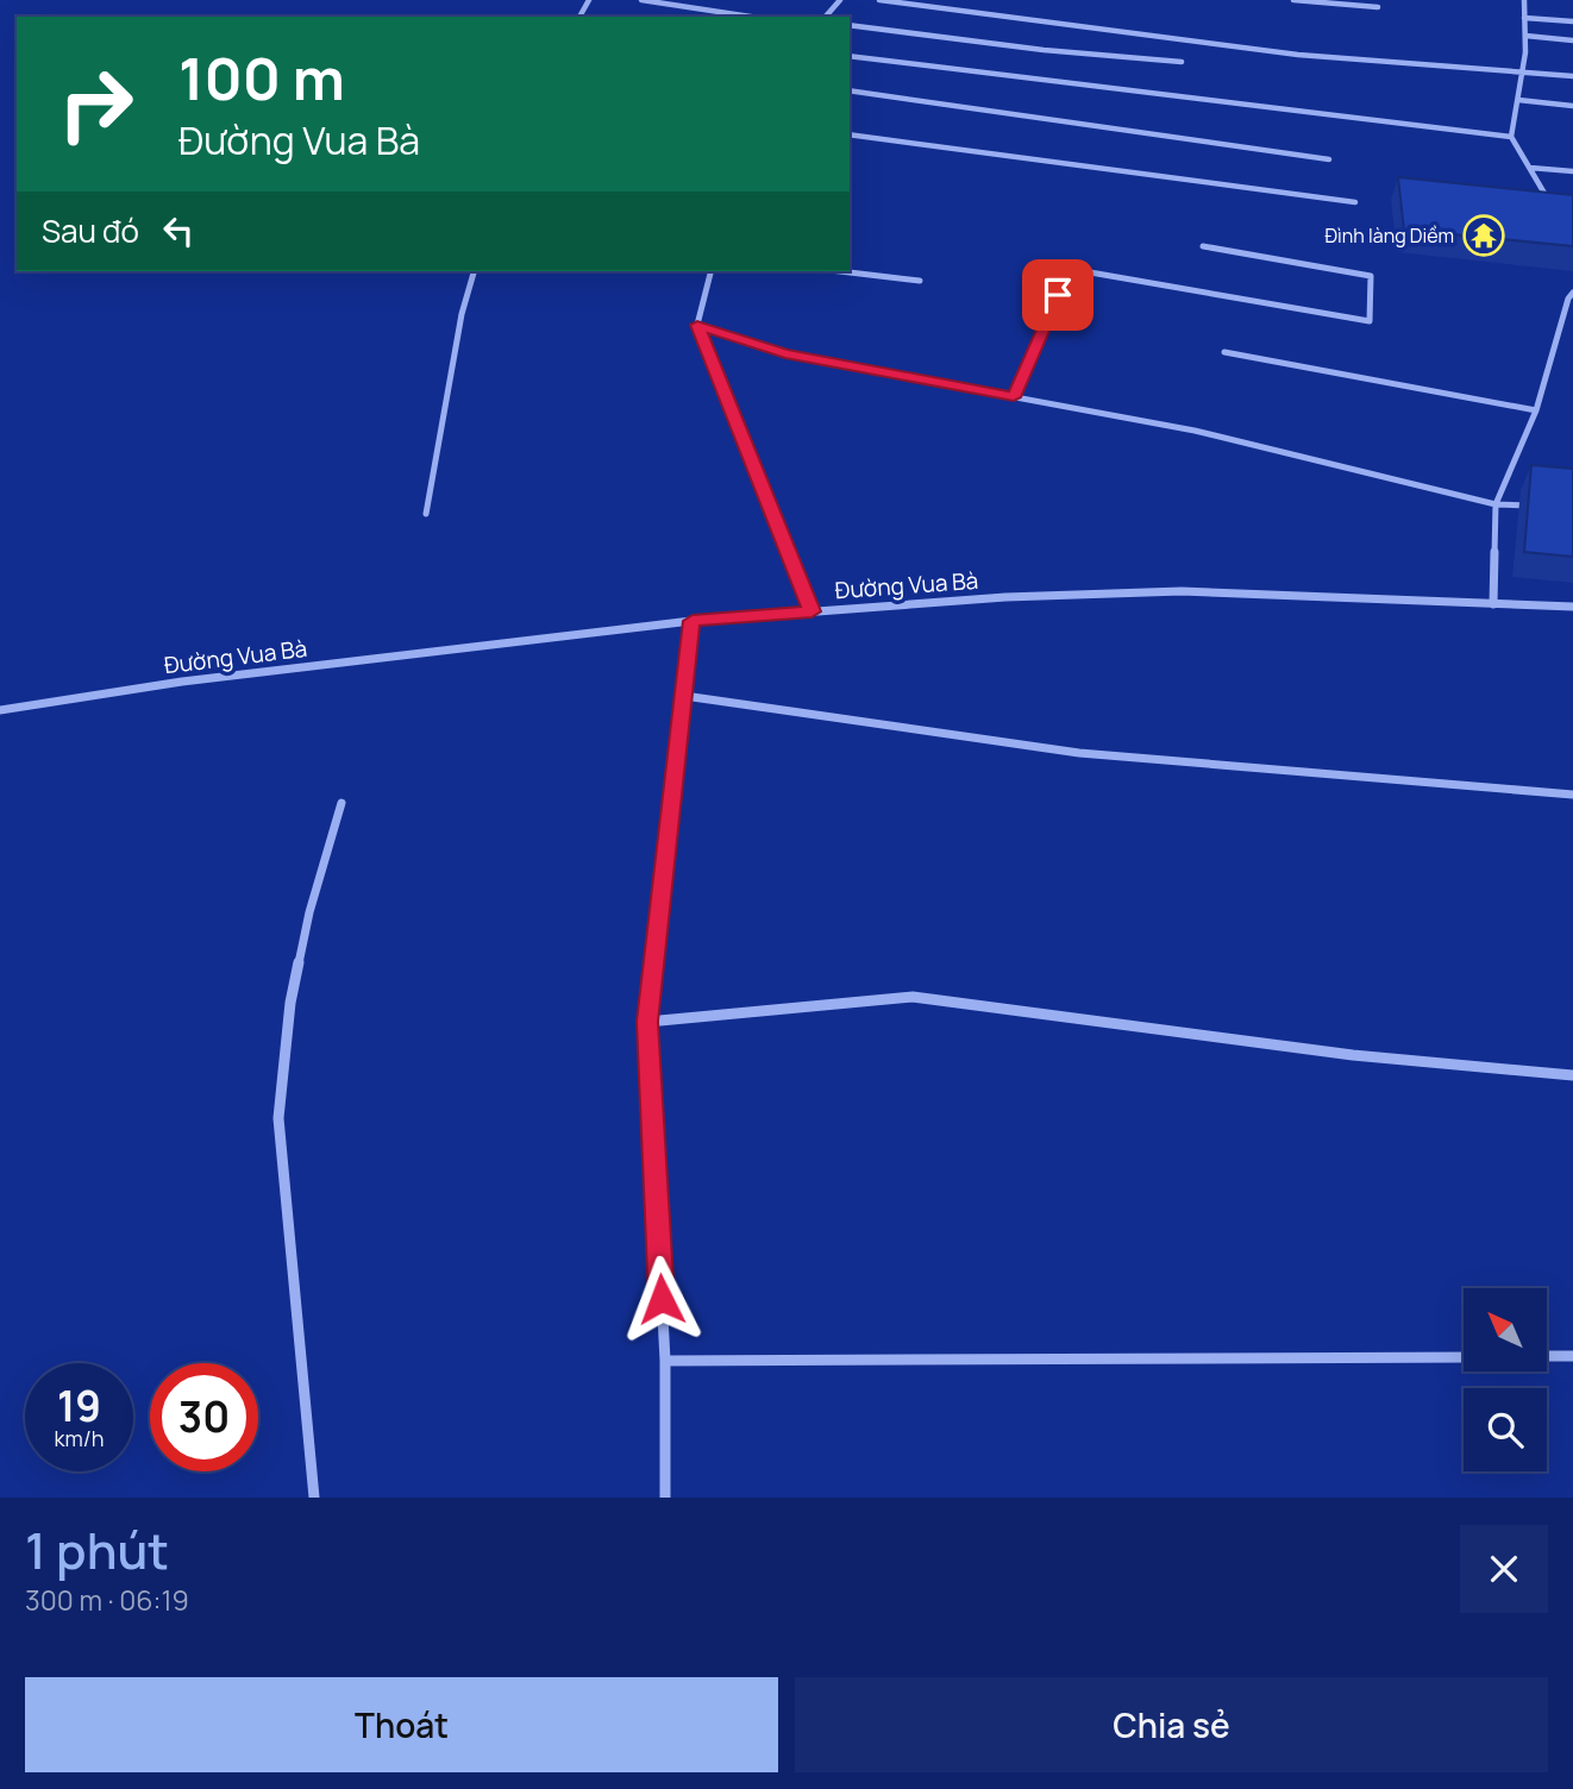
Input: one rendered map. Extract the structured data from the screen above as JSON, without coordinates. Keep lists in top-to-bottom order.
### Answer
{
  "streets": {
    "street": ["Đường Vua Bà"]
  },
  "places": {
    "temple": ["Đình làng Diềm"]
  },
  "north": "top left",
  "page": {
    "turn": ["100 m", "Đường Vua Bà"],
    "then": "Sau đó",
    "speed": "19 km/h",
    "limit": "30",
    "heading": ["1 phút", "300 m · 06:19"],
    "buttons": ["Thoát", "Chia sẻ"]
  }
}
